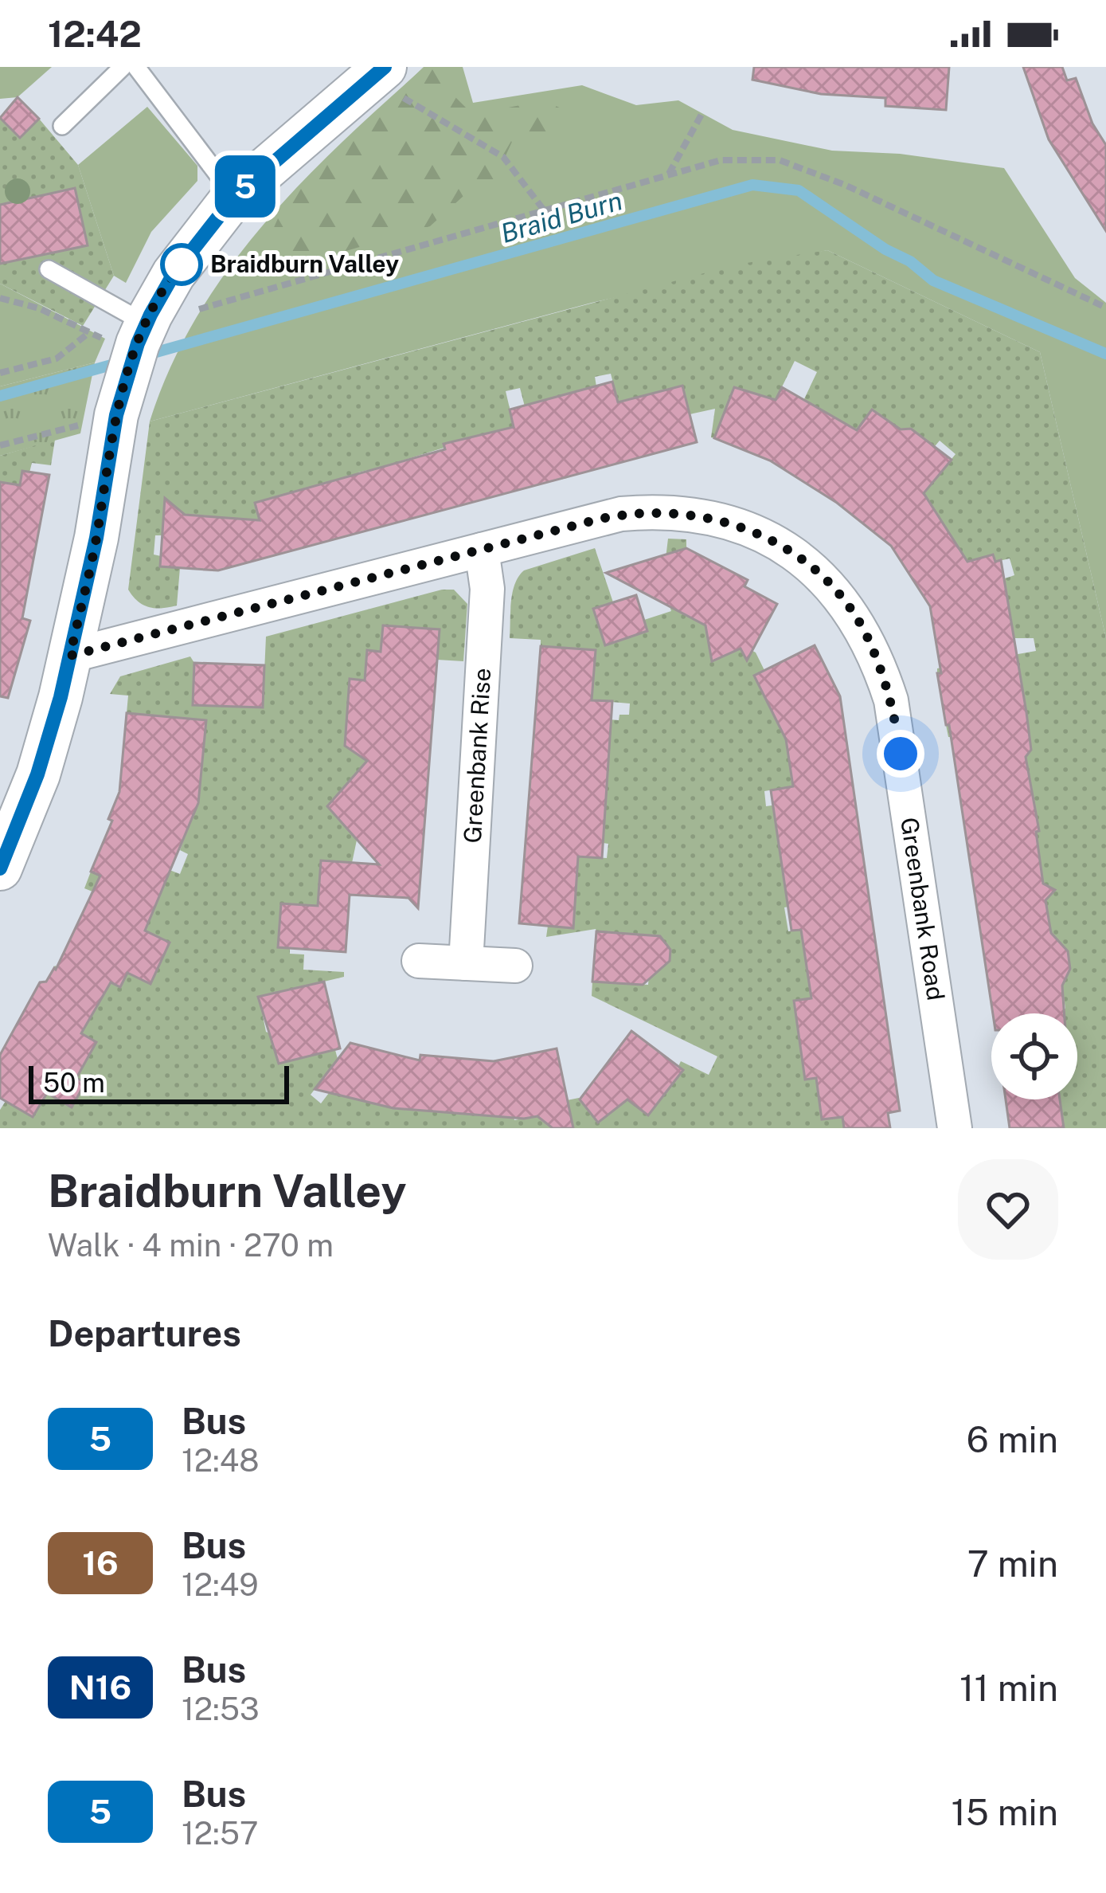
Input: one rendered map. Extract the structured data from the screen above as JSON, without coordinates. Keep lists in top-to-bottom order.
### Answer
{
  "streets": {
    "street": ["Greenbank Rise", "Greenbank Road"]
  },
  "crossings": [
    ["Greenbank Rise", "Greenbank Road"]
  ],
  "water": ["Braid Burn"],
  "places": ["Braidburn Valley"],
  "lines": ["bus line 5"],
  "scale_bar": "50 m",
  "page": {
    "status": "12:42",
    "on_map": "5",
    "scale": "50 m",
    "heading": [
      ["Braidburn Valley", "Walk · 4 min · 270 m"],
      "Departures"
    ],
    "list": [
      {
        "mark": "5",
        "name": "Bus",
        "note": "12:48",
        "value": "6 min"
      },
      {
        "mark": "16",
        "name": "Bus",
        "note": "12:49",
        "value": "7 min"
      },
      {
        "mark": "N16",
        "name": "Bus",
        "note": "12:53",
        "value": "11 min"
      },
      {
        "mark": "5",
        "name": "Bus",
        "note": "12:57",
        "value": "15 min"
      }
    ]
  }
}
